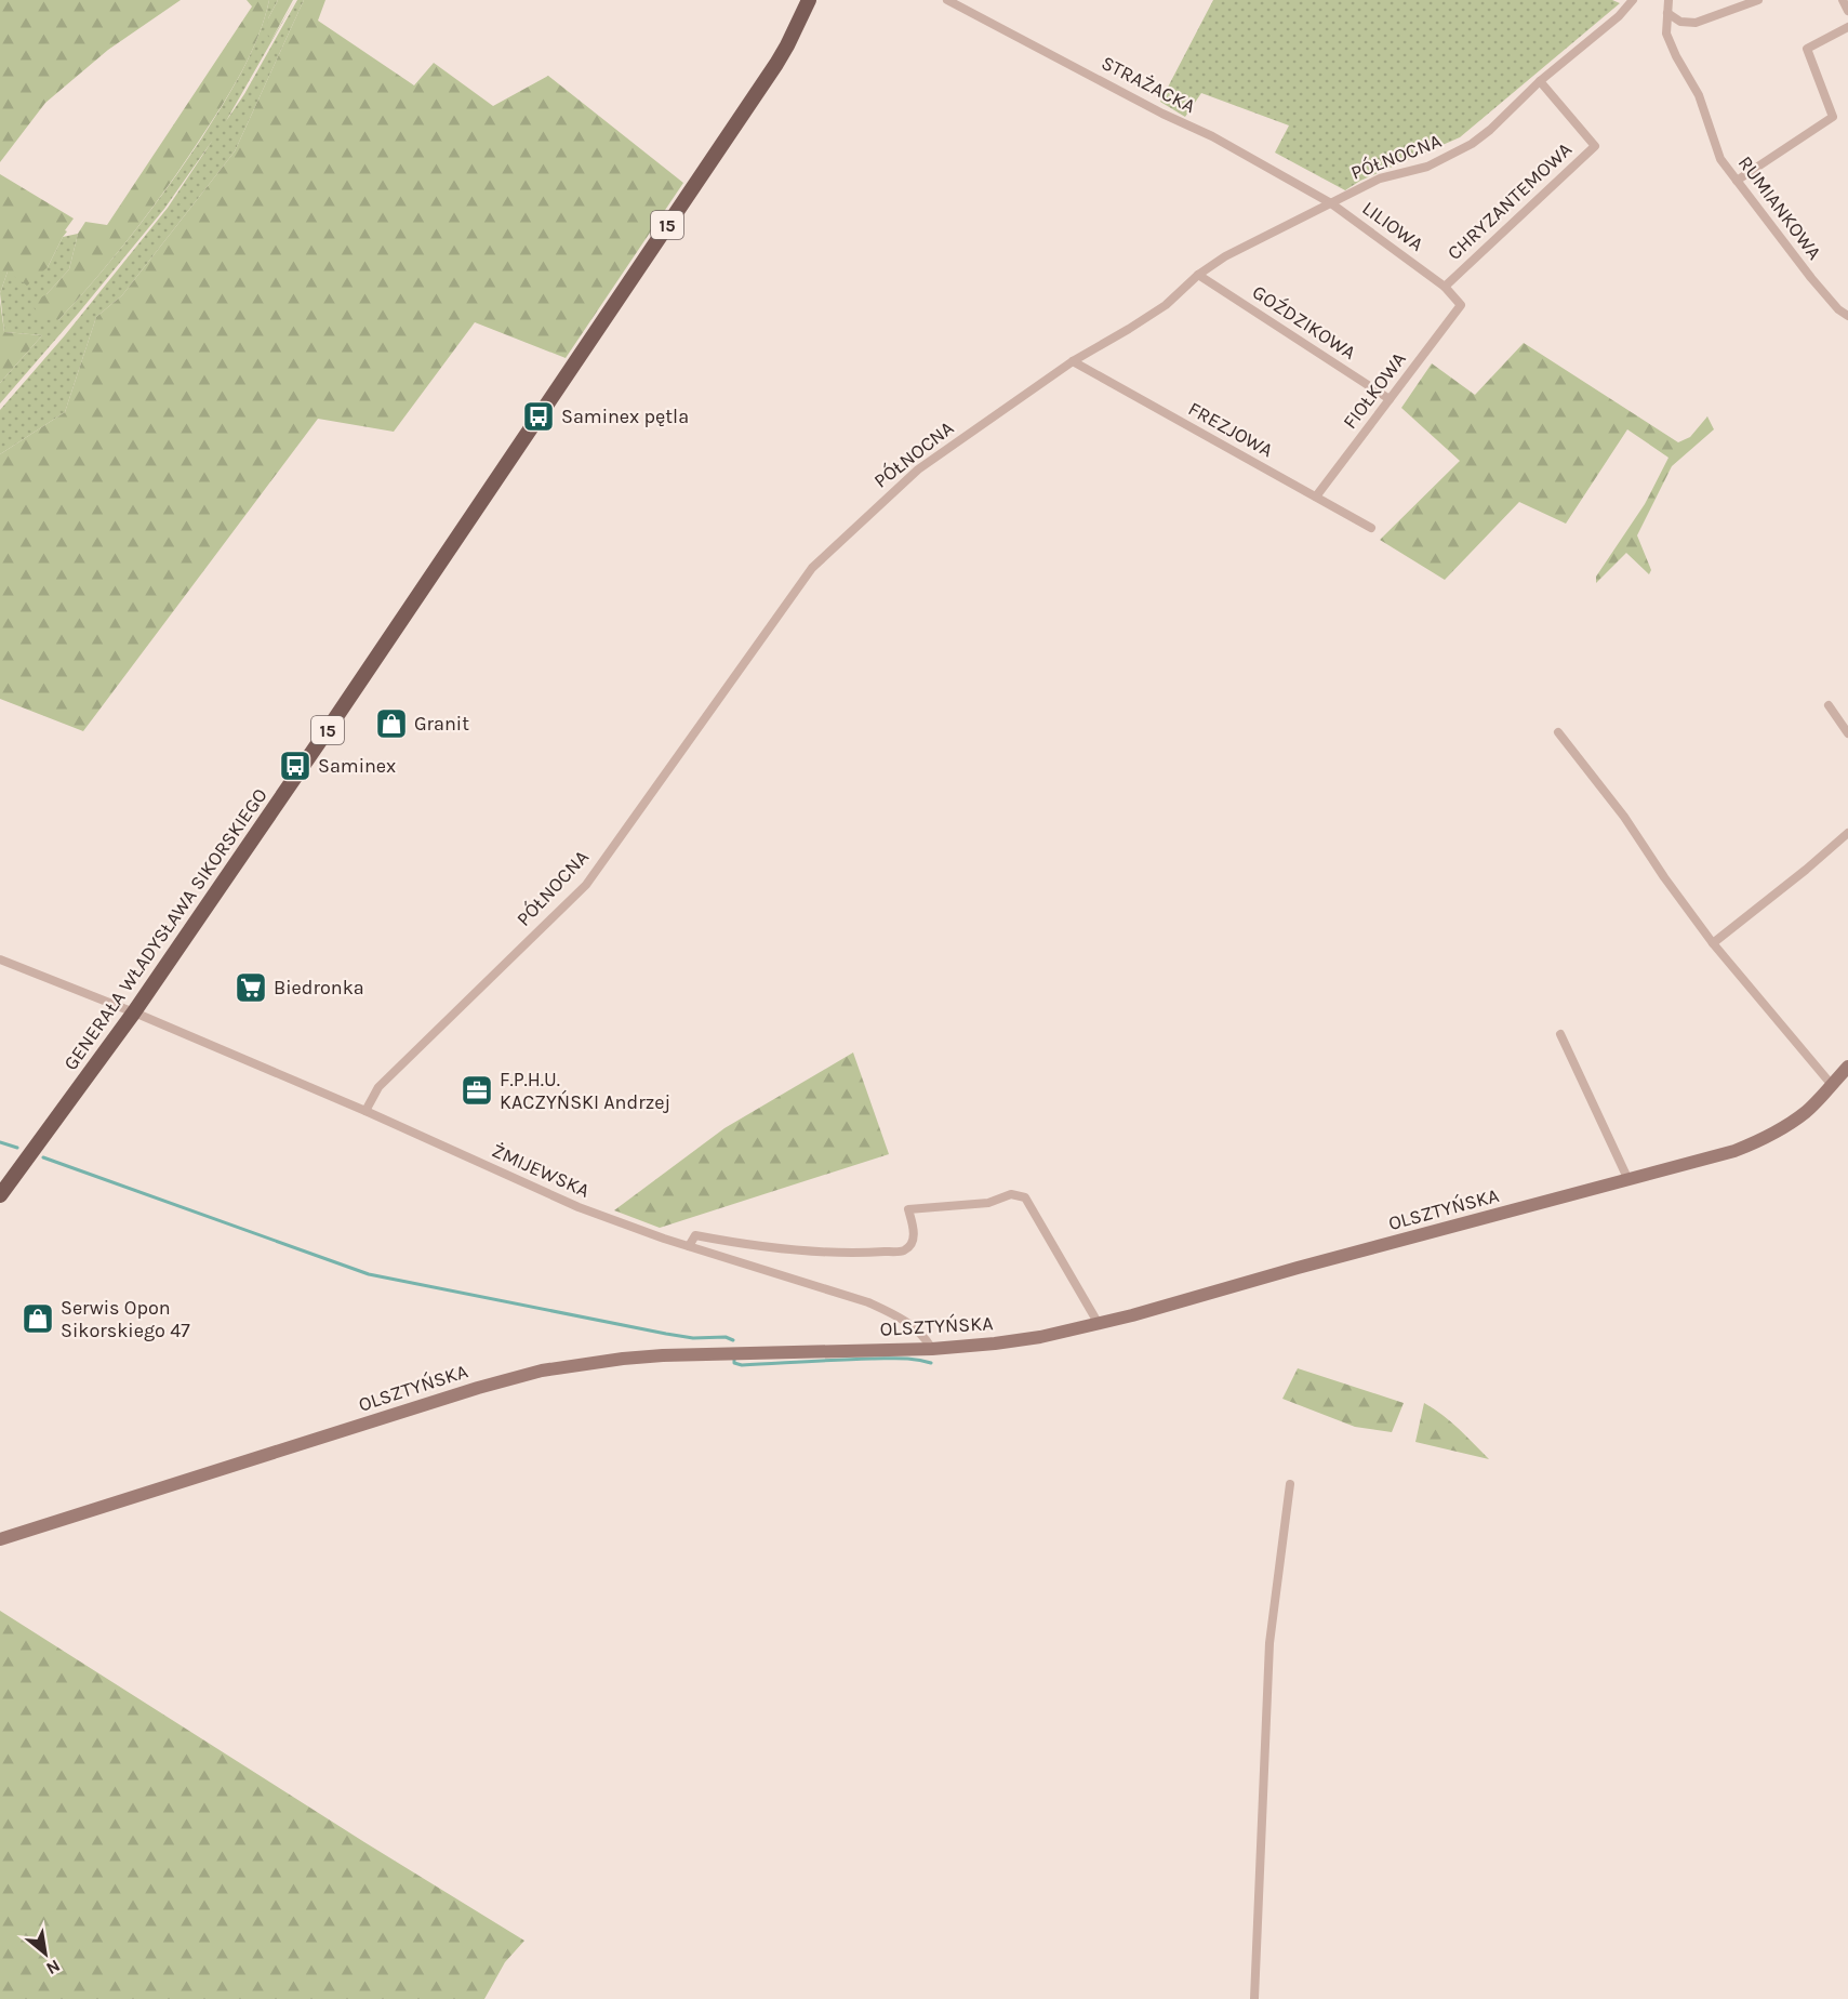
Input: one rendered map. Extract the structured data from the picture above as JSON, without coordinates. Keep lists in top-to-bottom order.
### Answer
{
  "streets": {
    "main road": ["15", "GENERAŁA WŁADYSŁAWA SIKORSKIEGO"],
    "street": [
      "STRAŻACKA",
      "PÓŁNOCNA",
      "CHRYZANTEMOWA",
      "RUMIANKOWA",
      "LILIOWA",
      "GOŹDZIKOWA",
      "FIOŁKOWA",
      "FREZJOWA",
      "ŻMIJEWSKA",
      "OLSZTYŃSKA"
    ]
  },
  "crossings": [
    ["STRAŻACKA", "PÓŁNOCNA"],
    ["STRAŻACKA", "LILIOWA"],
    ["PÓŁNOCNA", "CHRYZANTEMOWA"],
    ["PÓŁNOCNA", "LILIOWA"],
    ["PÓŁNOCNA", "GOŹDZIKOWA"],
    ["PÓŁNOCNA", "FREZJOWA"],
    ["PÓŁNOCNA", "ŻMIJEWSKA"],
    ["CHRYZANTEMOWA", "LILIOWA"],
    ["LILIOWA", "FIOŁKOWA"],
    ["GOŹDZIKOWA", "FIOŁKOWA"],
    ["FIOŁKOWA", "FREZJOWA"],
    ["GENERAŁA WŁADYSŁAWA SIKORSKIEGO", "ŻMIJEWSKA"],
    ["ŻMIJEWSKA", "OLSZTYŃSKA"]
  ],
  "places": {
    "bus stop": ["Saminex pętla", "Saminex"],
    "shop": ["Granit", "Serwis Opon Sikorskiego 47"],
    "supermarket": ["Biedronka"],
    "office": ["F.P.H.U. KACZYŃSKI Andrzej"]
  },
  "north": "bottom right"
}
